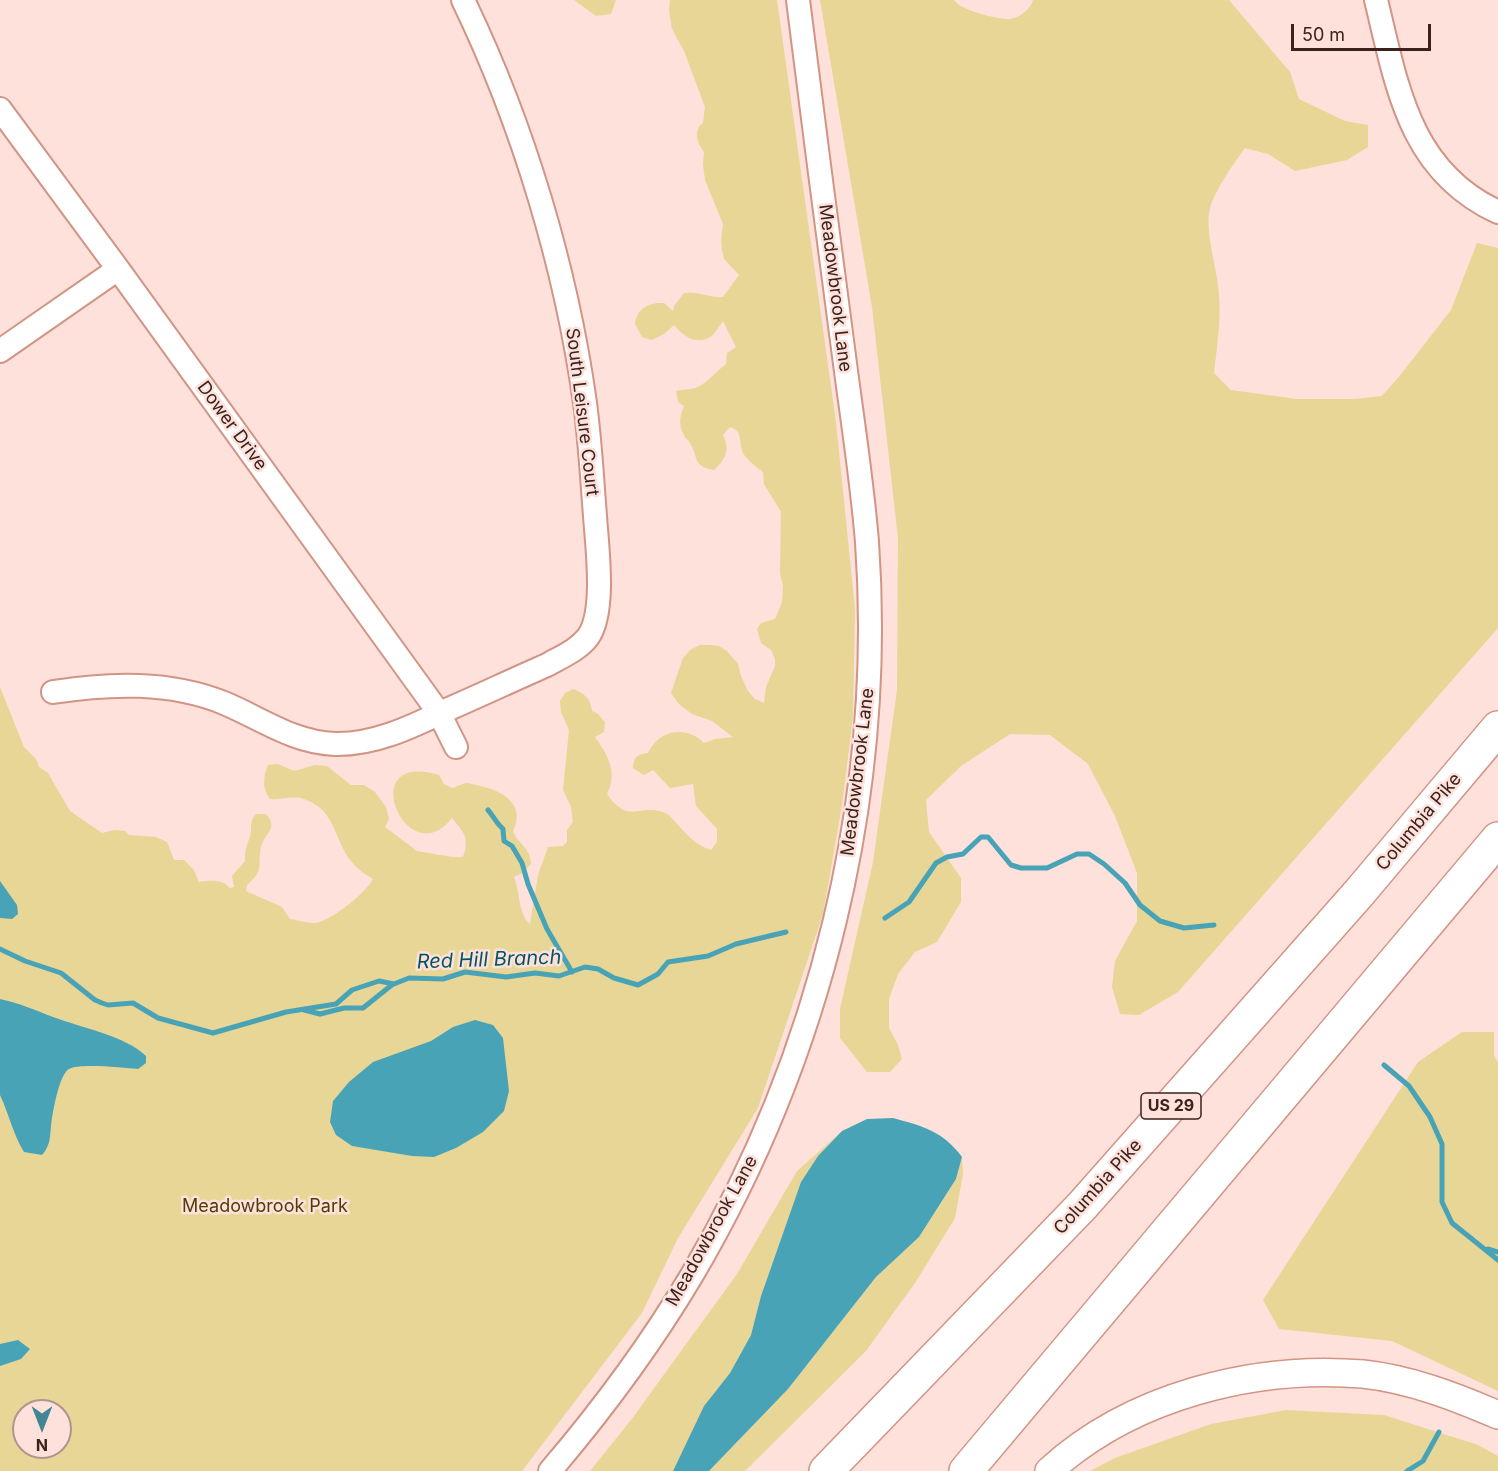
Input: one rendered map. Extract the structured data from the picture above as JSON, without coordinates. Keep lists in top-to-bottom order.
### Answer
{
  "streets": {
    "highway": ["Columbia Pike", "US 29"],
    "street": ["Meadowbrook Lane", "South Leisure Court", "Dower Drive"]
  },
  "crossings": [
    ["South Leisure Court", "Dower Drive"]
  ],
  "water": ["Red Hill Branch"],
  "parks": ["Meadowbrook Park"],
  "scale_bar": "50 m",
  "north": "bottom"
}
